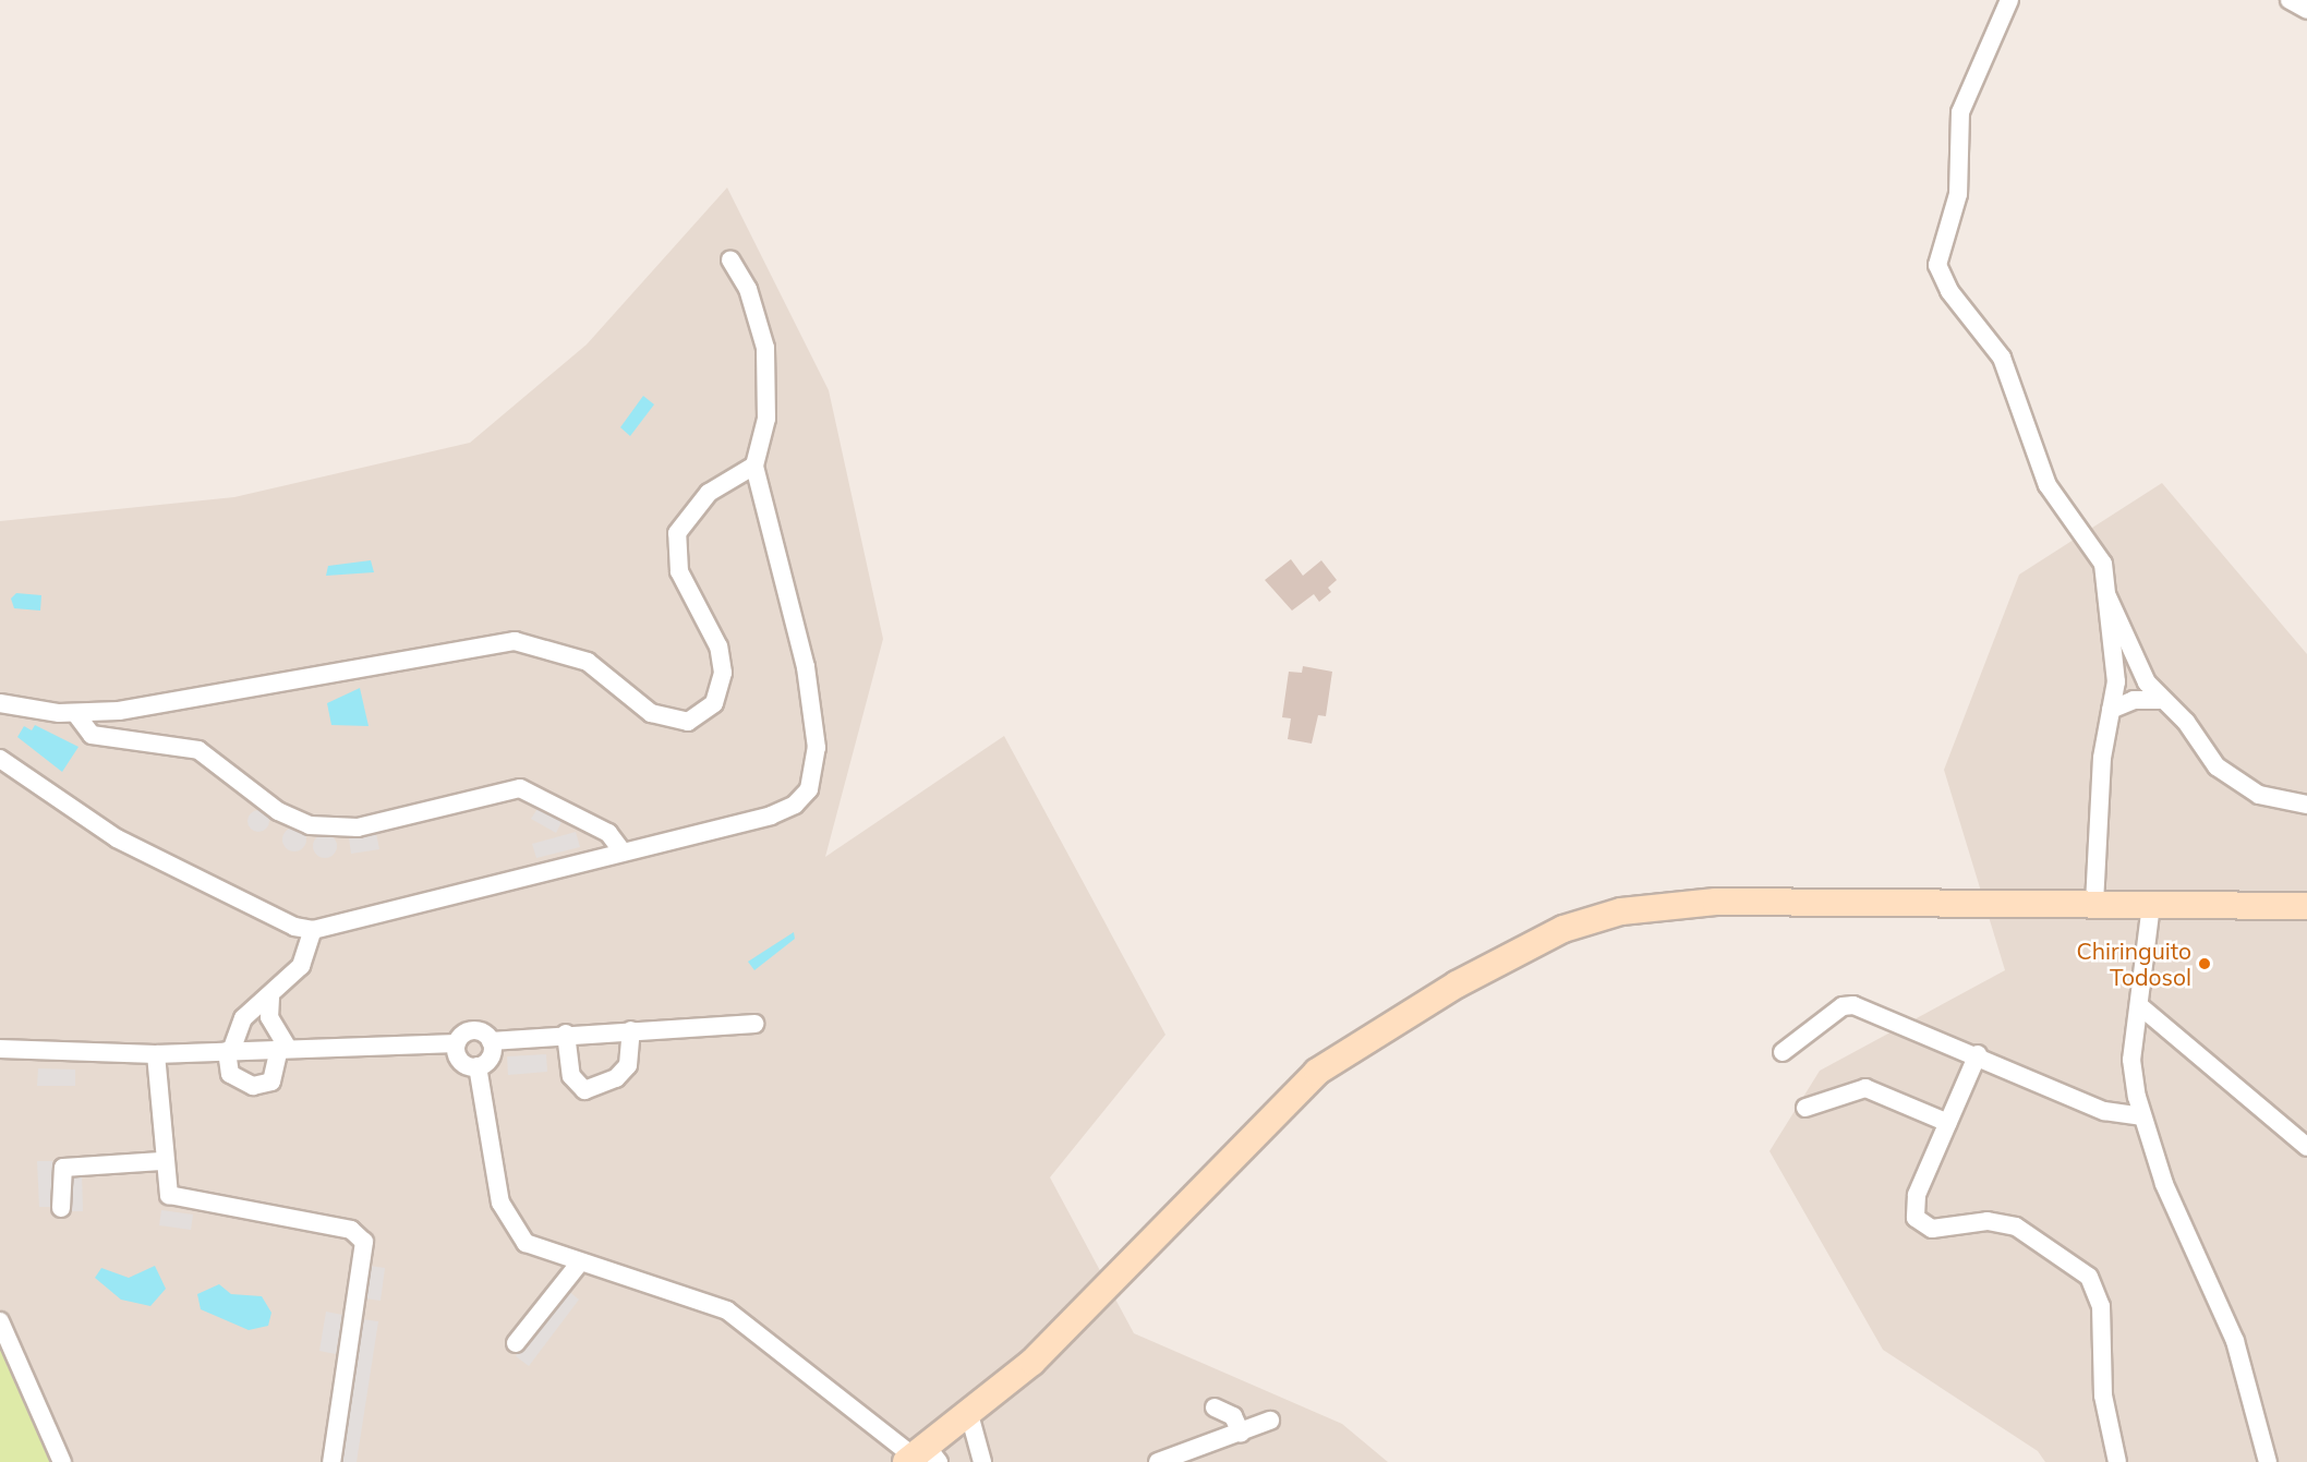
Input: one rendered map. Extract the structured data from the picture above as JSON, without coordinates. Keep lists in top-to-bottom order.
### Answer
{
  "places": ["Chiringuito Todosol"]
}
